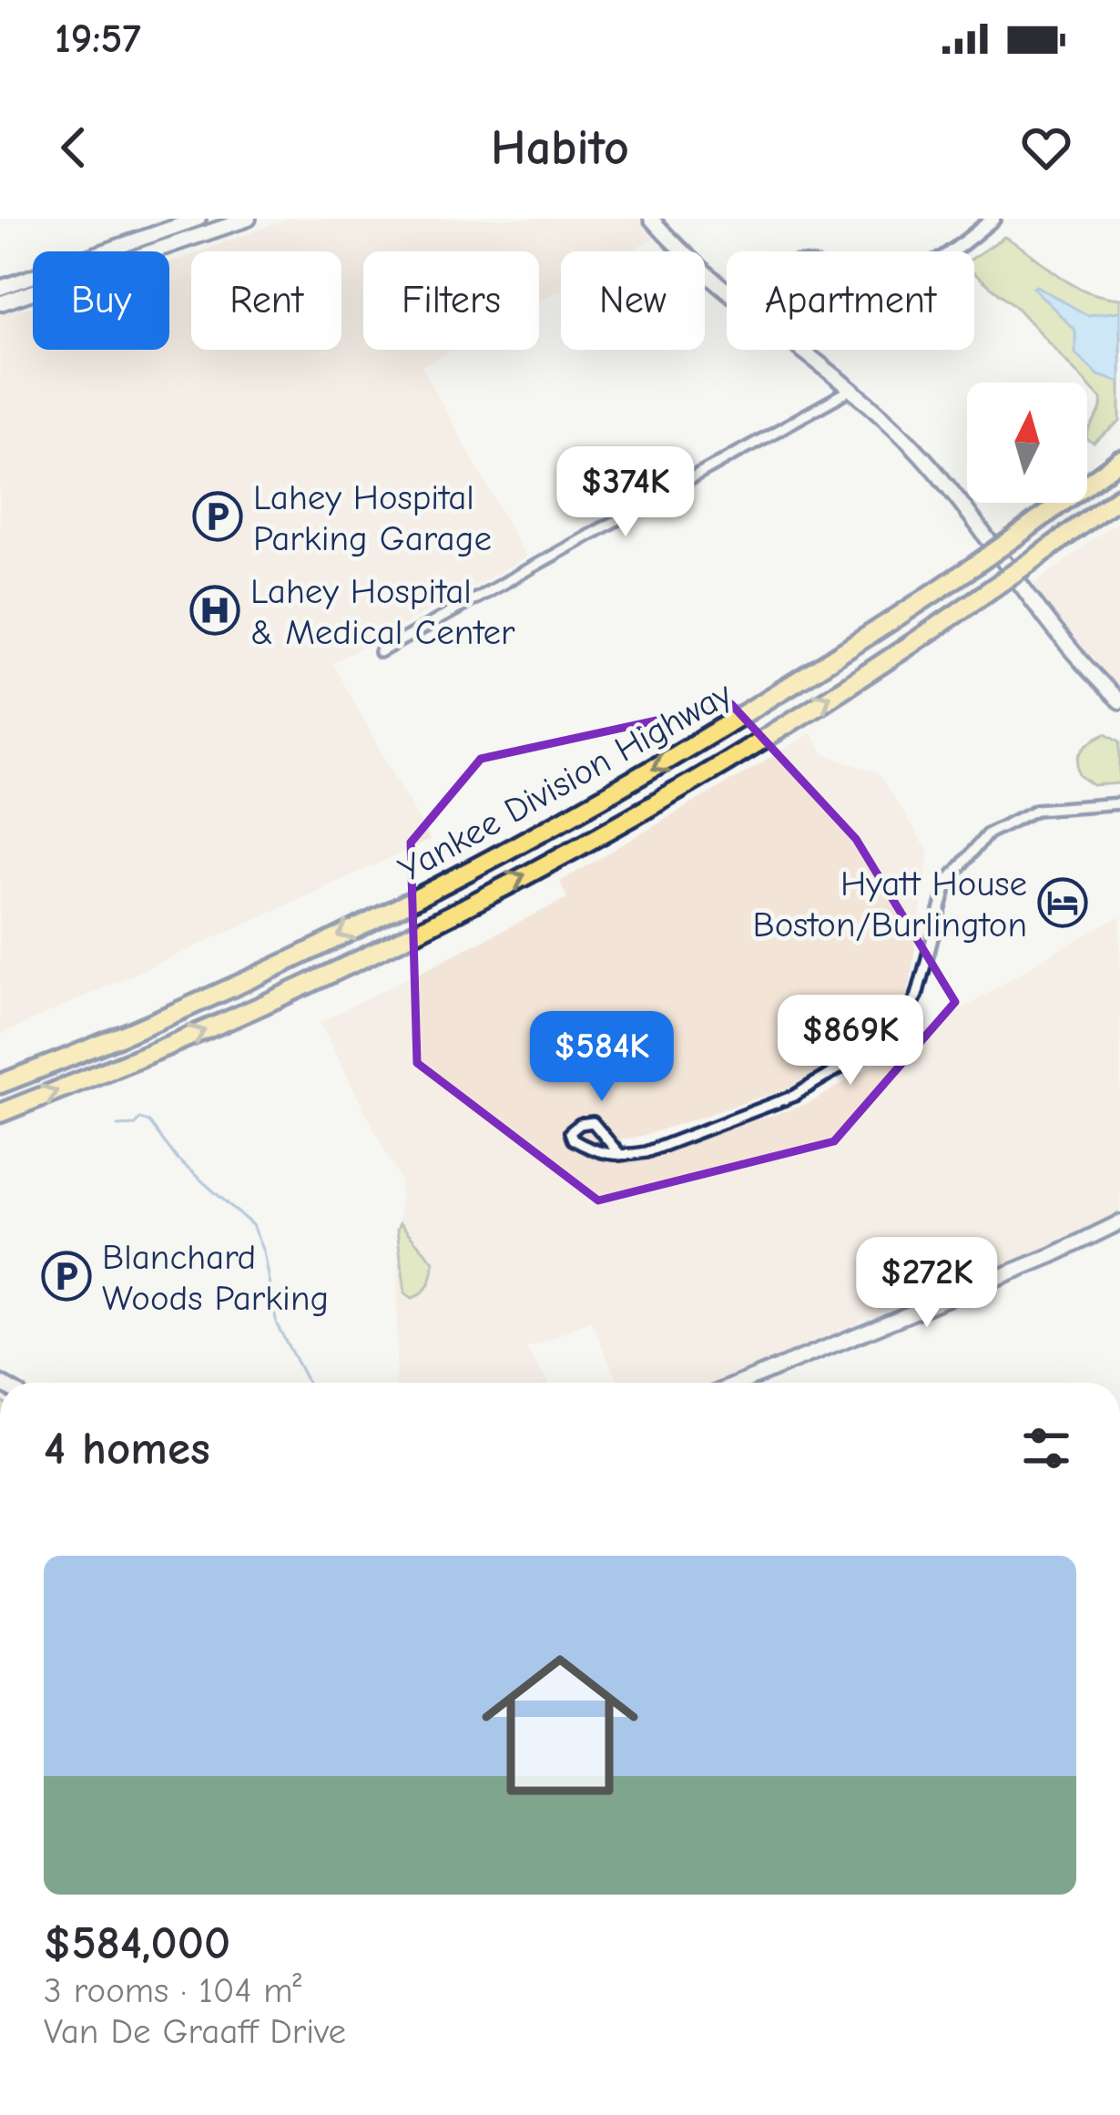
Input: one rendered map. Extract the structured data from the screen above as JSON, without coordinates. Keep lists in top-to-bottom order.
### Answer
{
  "streets": {
    "highway": ["Yankee Division Highway"]
  },
  "places": {
    "parking": ["Lahey Hospital Parking Garage", "Blanchard Woods Parking"],
    "hospital": ["Lahey Hospital & Medical Center"],
    "hotel": ["Hyatt House Boston/Burlington"]
  },
  "north": "top",
  "page": {
    "status": "19:57",
    "header": "Habito",
    "chip": [
      "Buy",
      "Rent",
      "Filters",
      "New",
      "Apartment"
    ],
    "price": [
      "$374K",
      "$869K",
      "$584K",
      "$272K"
    ],
    "heading": "4 homes",
    "list": [
      {
        "name": "$584,000",
        "note": "3 rooms · 104 m² · Van De Graaff Drive"
      }
    ]
  }
}
